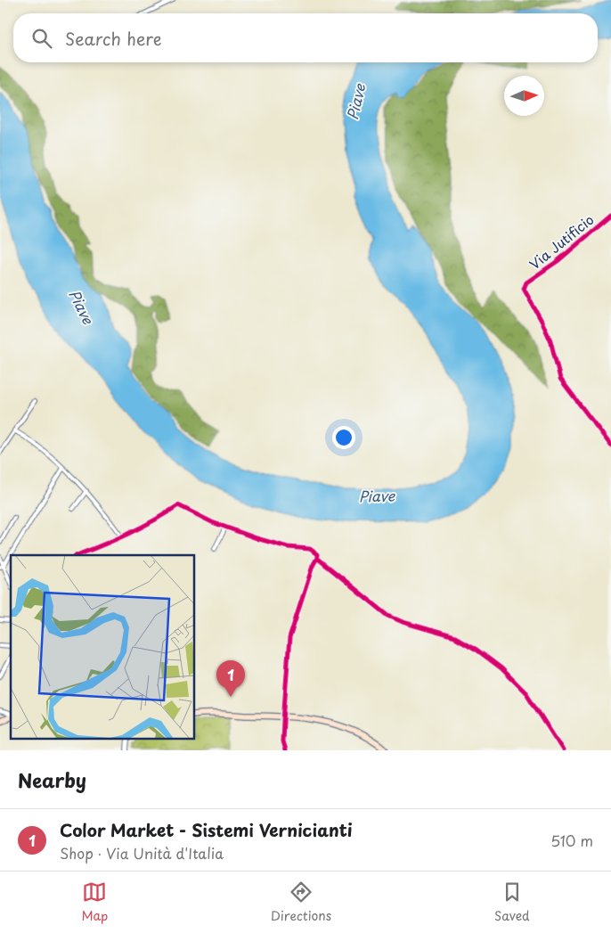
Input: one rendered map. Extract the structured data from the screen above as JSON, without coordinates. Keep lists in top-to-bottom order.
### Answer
{
  "streets": {
    "street": ["Via Jutificio"]
  },
  "water": ["Piave"],
  "north": "right",
  "page": {
    "search": "Search here",
    "pins": "1",
    "heading": "Nearby",
    "list": [
      {
        "mark": "1",
        "name": "Color Market - Sistemi Vernicianti",
        "note": "Shop · Via Unità d'Italia",
        "value": "510 m"
      }
    ],
    "nav": ["Map", "Directions", "Saved"]
  }
}
